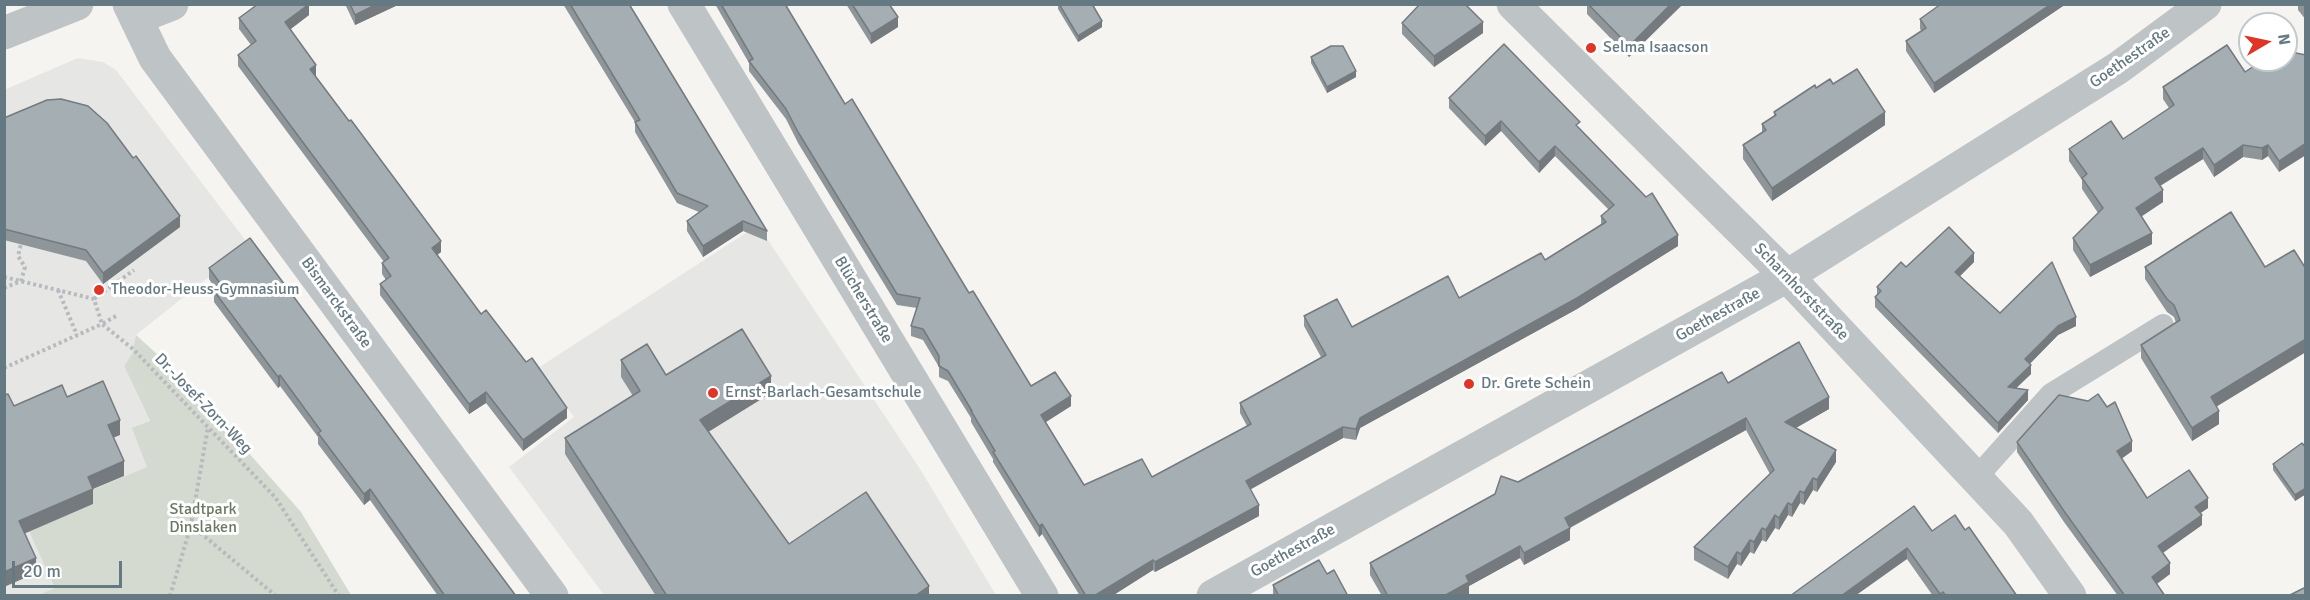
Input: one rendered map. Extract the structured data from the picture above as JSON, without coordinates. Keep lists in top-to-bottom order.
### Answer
{
  "streets": {
    "street": [
      "Goethestraße",
      "Scharnhorststraße",
      "Blücherstraße",
      "Bismarckstraße"
    ],
    "path": ["Dr.-Josef-Zorn-Weg"]
  },
  "crossings": [
    ["Goethestraße", "Scharnhorststraße"]
  ],
  "parks": ["Stadtpark Dinslaken"],
  "places": [
    "Selma Isaacson",
    "Theodor-Heuss-Gymnasium",
    "Dr. Grete Schein",
    "Ernst-Barlach-Gesamtschule"
  ],
  "scale_bar": "20 m",
  "north": "right"
}
